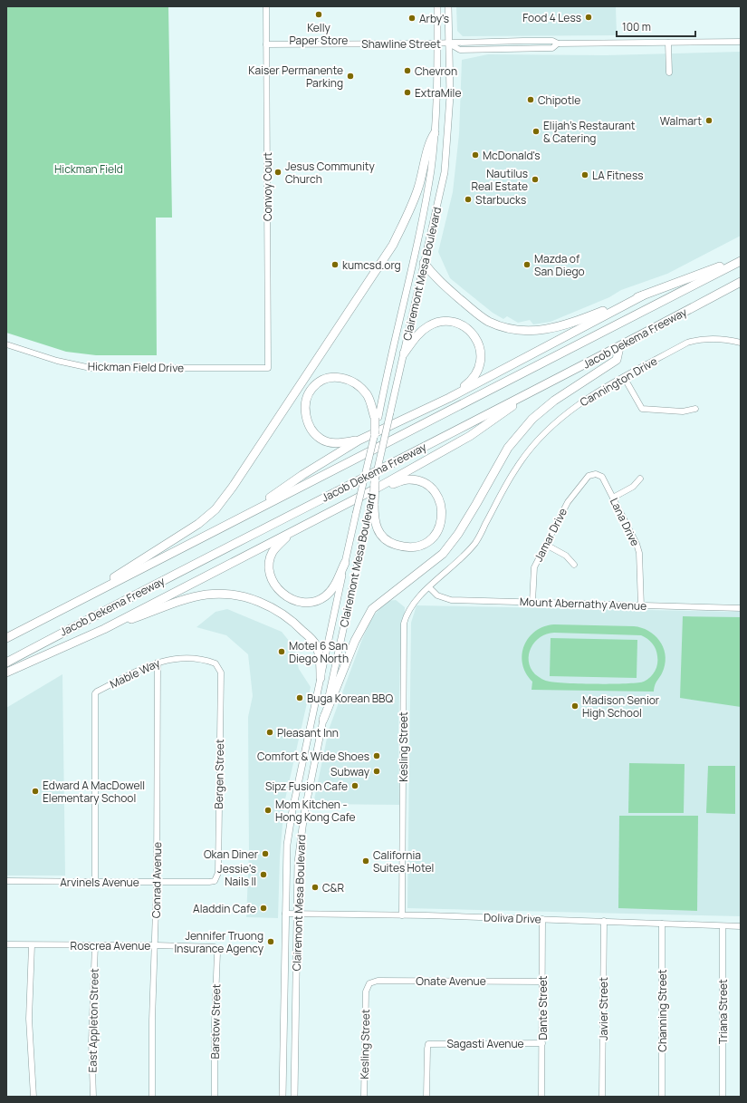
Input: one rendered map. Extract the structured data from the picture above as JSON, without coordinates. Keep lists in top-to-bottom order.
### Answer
{
  "streets": {
    "highway": ["Jacob Dekema Freeway"],
    "main road": ["Clairemont Mesa Boulevard"],
    "street": [
      "Shawline Street",
      "Convoy Court",
      "Hickman Field Drive",
      "Cannington Drive",
      "Lana Drive",
      "Jamar Drive",
      "Mount Abernathy Avenue",
      "Mable Way",
      "Kesling Street",
      "Bergen Street",
      "Conrad Avenue",
      "Arvinels Avenue",
      "Doliva Drive",
      "Roscrea Avenue",
      "Onate Avenue",
      "Dante Street",
      "Javier Street",
      "Channing Street",
      "Triana Street",
      "East Appleton Street",
      "Barstow Street",
      "Sagasti Avenue"
    ]
  },
  "crossings": [
    ["Shawline Street", "Convoy Court"],
    ["Shawline Street", "Clairemont Mesa Boulevard"],
    ["Convoy Court", "Hickman Field Drive"],
    ["Clairemont Mesa Boulevard", "Doliva Drive"],
    ["Cannington Drive", "Mount Abernathy Avenue"],
    ["Cannington Drive", "Kesling Street"],
    ["Lana Drive", "Jamar Drive"],
    ["Lana Drive", "Mount Abernathy Avenue"],
    ["Jamar Drive", "Mount Abernathy Avenue"],
    ["Mount Abernathy Avenue", "Kesling Street"],
    ["Mable Way", "Bergen Street"],
    ["Mable Way", "Conrad Avenue"],
    ["Mable Way", "Arvinels Avenue"],
    ["Kesling Street", "Doliva Drive"],
    ["Kesling Street", "Onate Avenue"],
    ["Bergen Street", "Arvinels Avenue"],
    ["Conrad Avenue", "Arvinels Avenue"],
    ["Conrad Avenue", "Roscrea Avenue"],
    ["Doliva Drive", "Dante Street"],
    ["Doliva Drive", "Javier Street"],
    ["Doliva Drive", "Channing Street"],
    ["Doliva Drive", "Triana Street"],
    ["Roscrea Avenue", "East Appleton Street"],
    ["Roscrea Avenue", "Barstow Street"],
    ["Onate Avenue", "Dante Street"],
    ["Dante Street", "Sagasti Avenue"]
  ],
  "parks": ["Hickman Field"],
  "places": [
    "Kelly Paper Store",
    "Food 4 Less",
    "Arby's",
    "Chevron",
    "Kaiser Permanente Parking",
    "ExtraMile",
    "Chipotle",
    "Walmart",
    "Elijah's Restaurant & Catering",
    "McDonald's",
    "Jesus Community Church",
    "LA Fitness",
    "Nautilus Real Estate",
    "Starbucks",
    "kumcsd.org",
    "Mazda of San Diego",
    "Motel 6 San Diego North",
    "Buga Korean BBQ",
    "Madison Senior High School",
    "Pleasant Inn",
    "Comfort & Wide Shoes",
    "Subway",
    "Sipz Fusion Cafe",
    "Edward A MacDowell Elementary School",
    "Mom Kitchen - Hong Kong Cafe",
    "Okan Diner",
    "California Suites Hotel",
    "Jessie's Nails II",
    "C&R",
    "Aladdin Cafe",
    "Jennifer Truong Insurance Agency"
  ],
  "scale_bar": "100 m"
}
